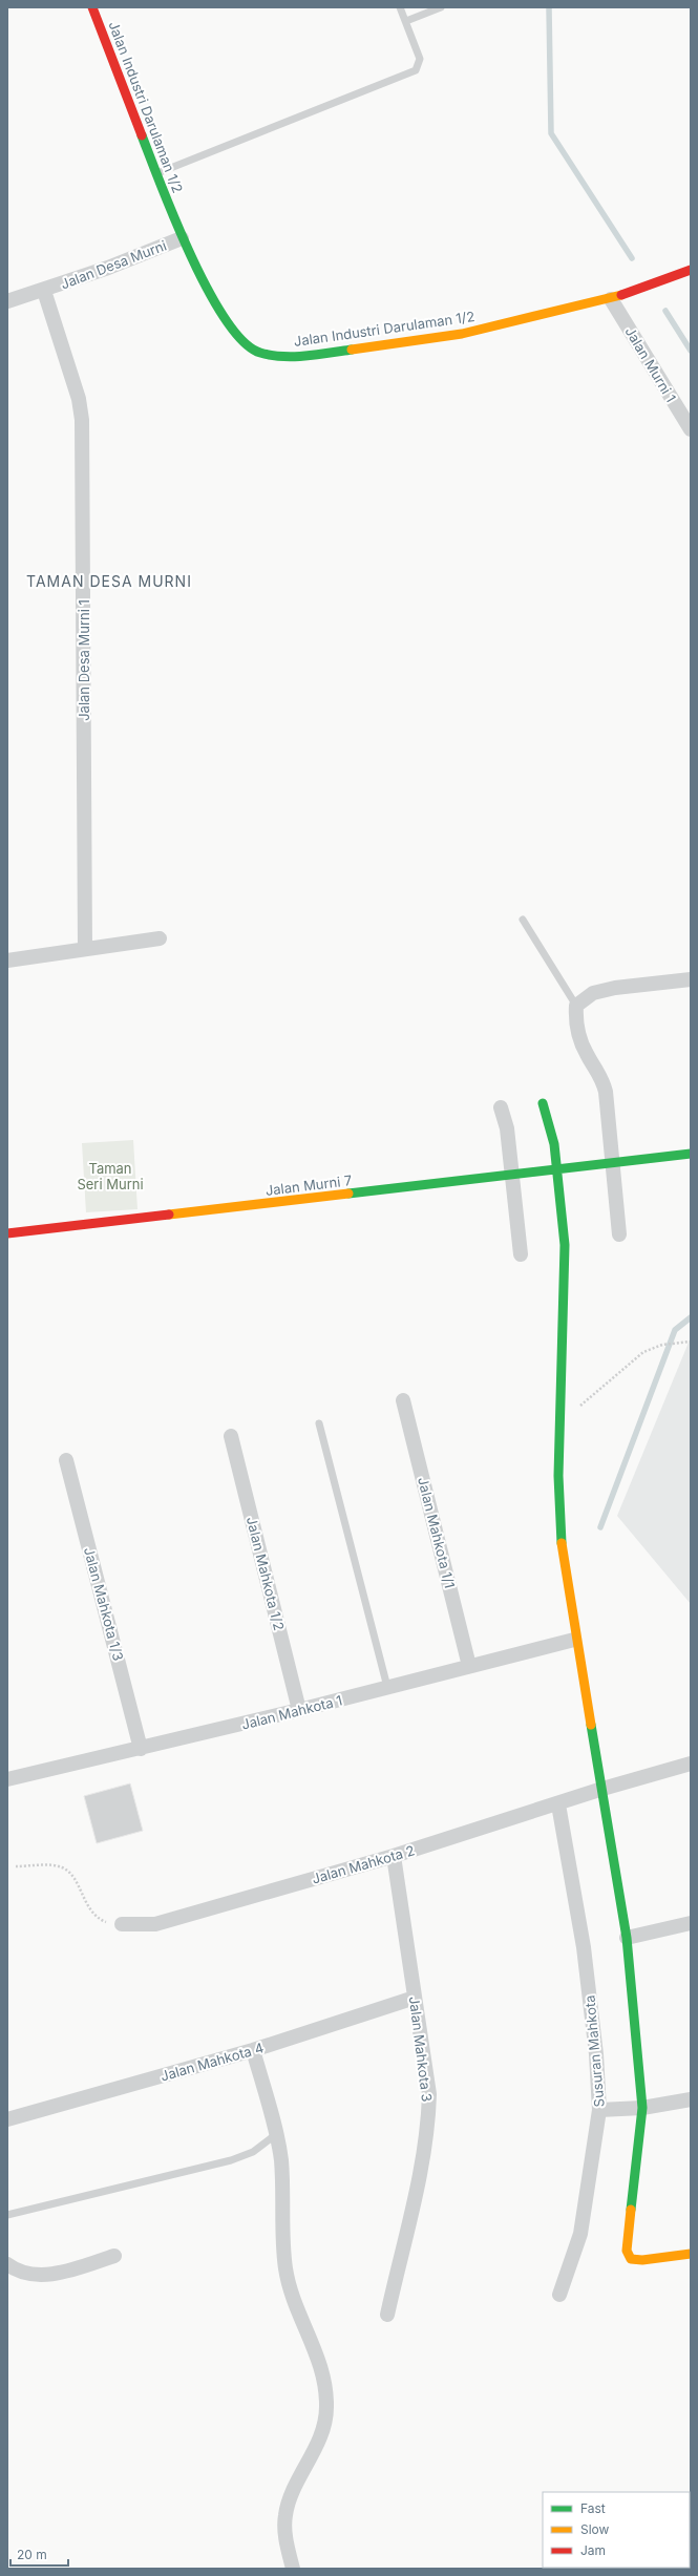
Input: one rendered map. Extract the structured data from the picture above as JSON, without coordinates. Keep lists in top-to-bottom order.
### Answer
{
  "streets": {
    "street": [
      "Jalan Industri Darulaman 1/2",
      "Jalan Desa Murni",
      "Jalan Murni 1",
      "Jalan Desa Murni 1",
      "Jalan Murni 7",
      "Jalan Mahkota 1/1",
      "Jalan Mahkota 1/2",
      "Jalan Mahkota 1/3",
      "Jalan Mahkota 1",
      "Jalan Mahkota 2",
      "Jalan Mahkota 3",
      "Susuran Mahkota",
      "Jalan Mahkota 4"
    ]
  },
  "crossings": [
    ["Jalan Industri Darulaman 1/2", "Jalan Desa Murni"],
    ["Jalan Industri Darulaman 1/2", "Jalan Murni 1"],
    ["Jalan Desa Murni", "Jalan Desa Murni 1"],
    ["Jalan Mahkota 1/1", "Jalan Mahkota 1"],
    ["Jalan Mahkota 1/2", "Jalan Mahkota 1"],
    ["Jalan Mahkota 1/3", "Jalan Mahkota 1"],
    ["Jalan Mahkota 2", "Jalan Mahkota 3"],
    ["Jalan Mahkota 2", "Susuran Mahkota"],
    ["Jalan Mahkota 3", "Jalan Mahkota 4"]
  ],
  "districts": ["TAMAN DESA MURNI"],
  "parks": ["Taman Seri Murni"],
  "legend": ["Fast", "Slow", "Jam"],
  "scale_bar": "20 m"
}
